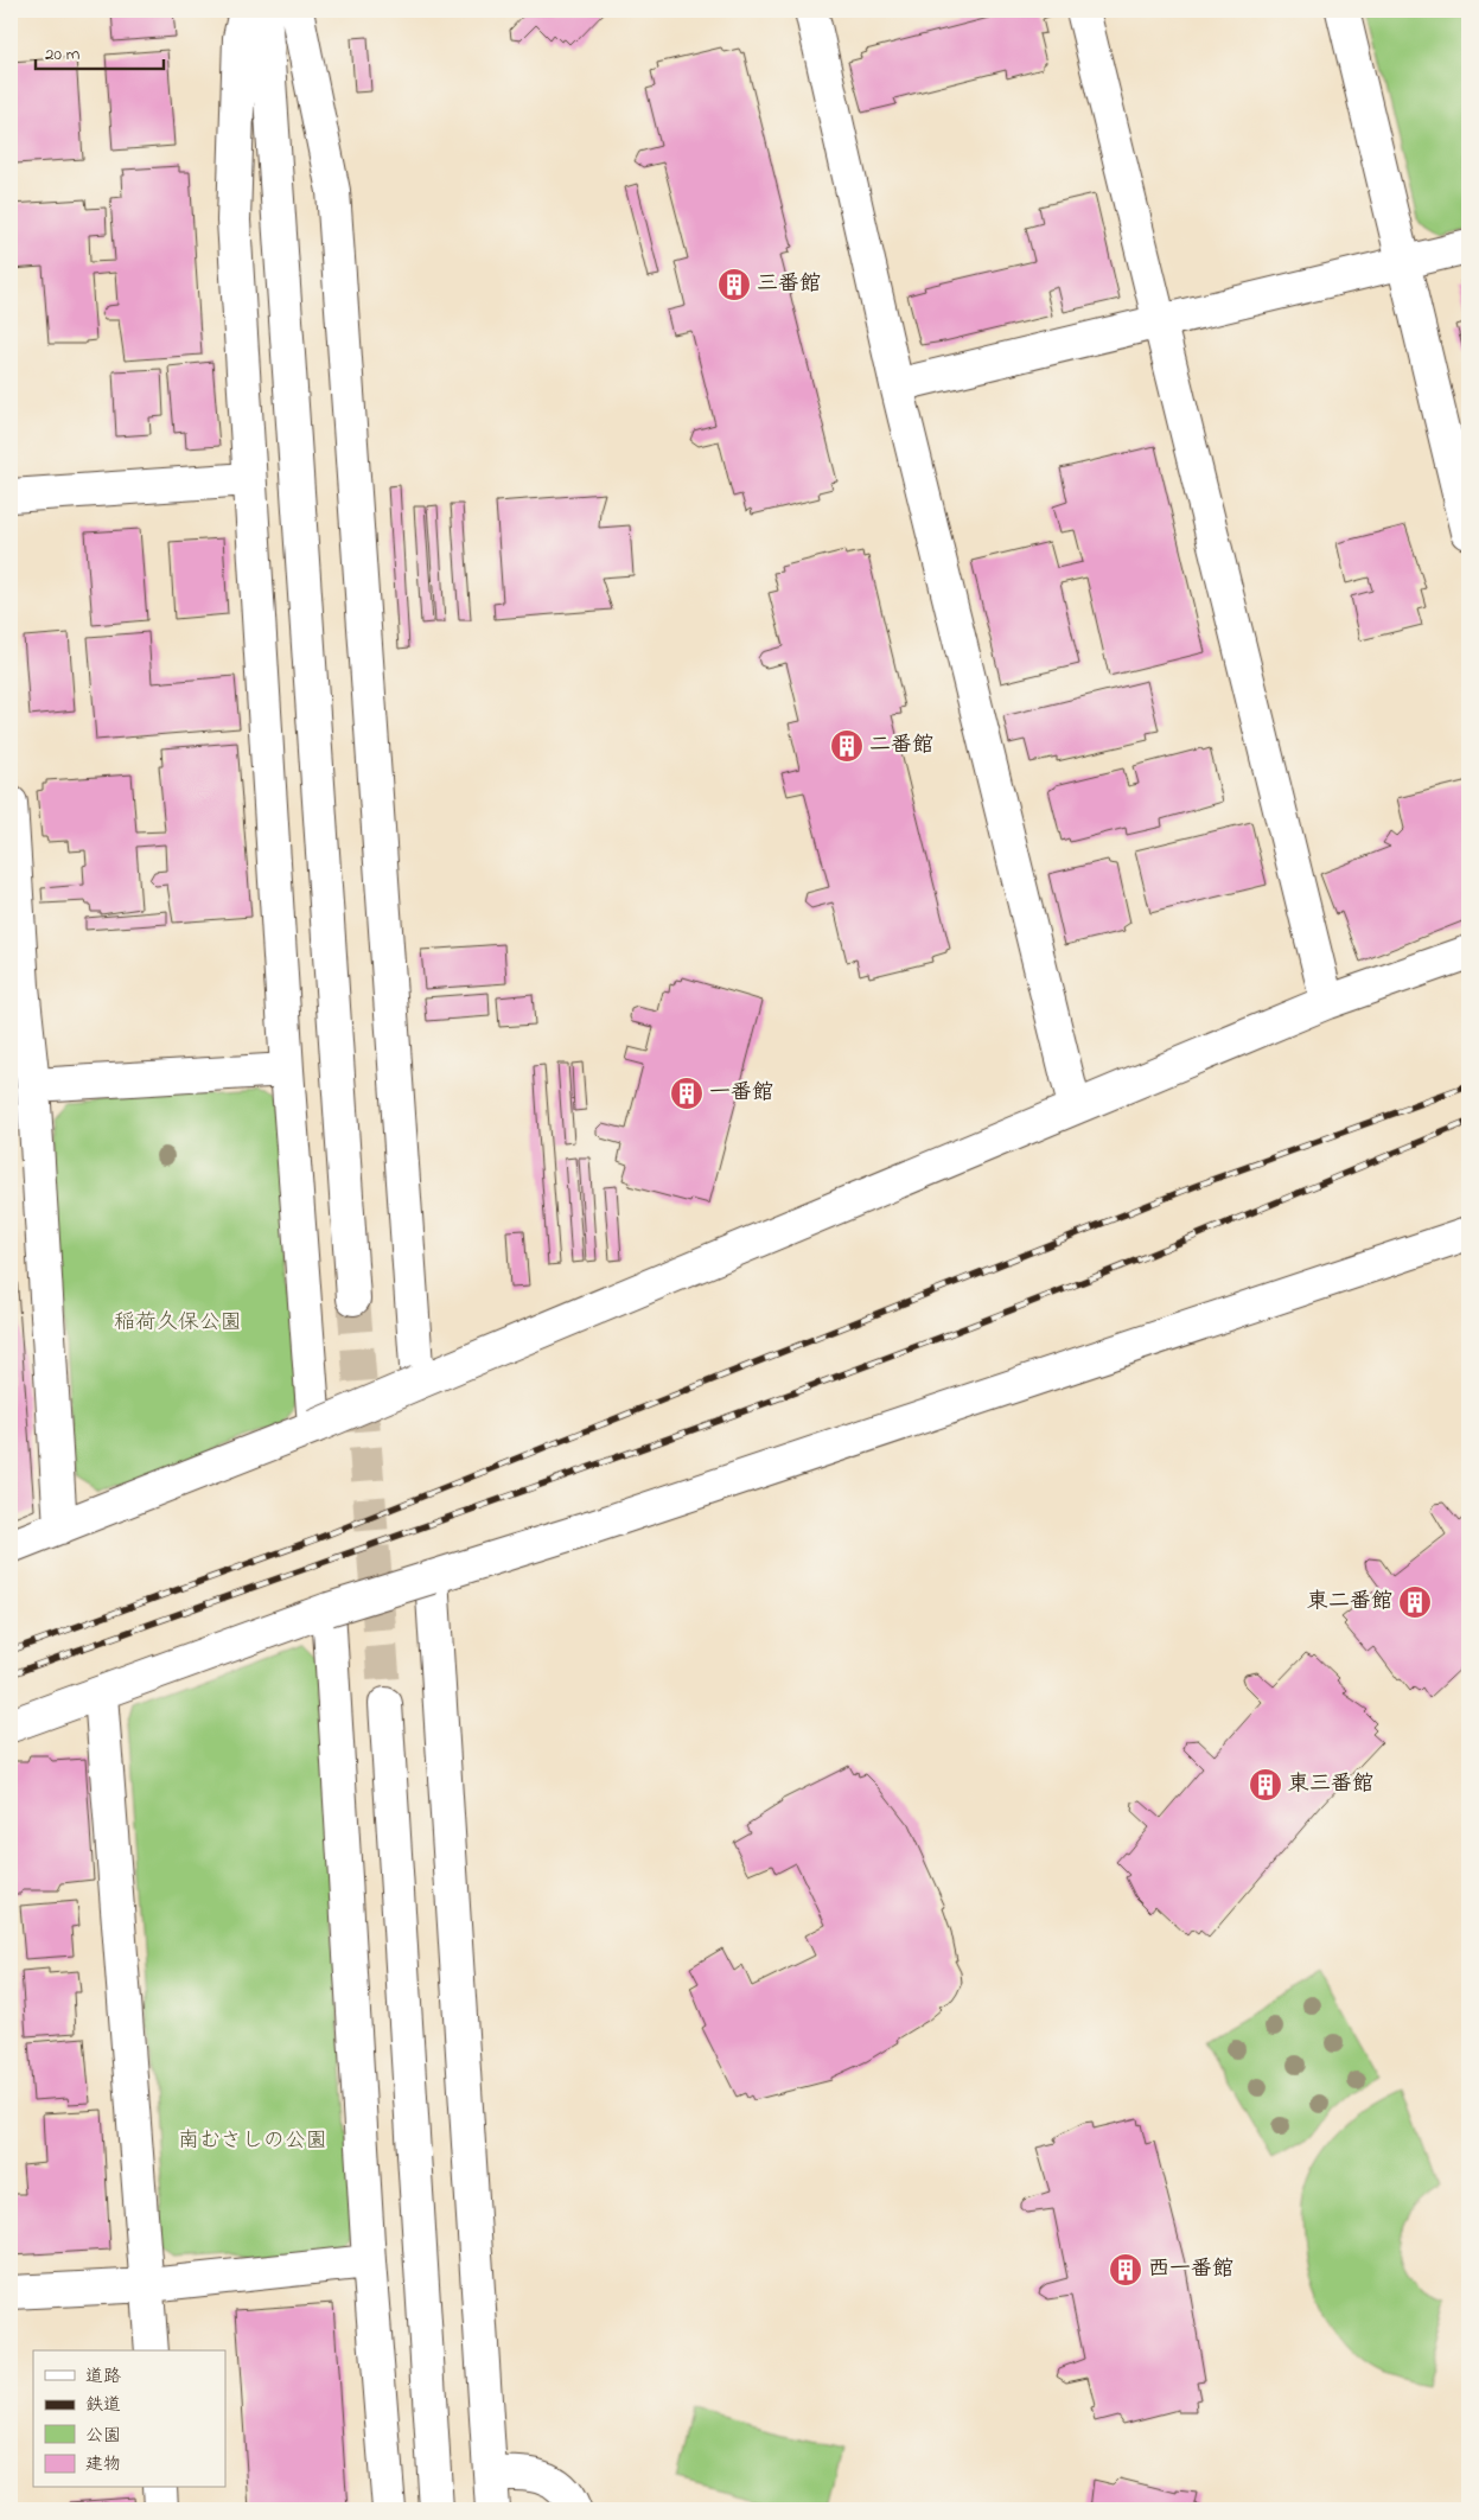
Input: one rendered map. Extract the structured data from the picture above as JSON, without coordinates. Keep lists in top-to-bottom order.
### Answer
{
  "parks": ["稲荷久保公園", "南むさしの公園"],
  "places": {
    "building": [
      "三番館",
      "二番館",
      "一番館",
      "東二番館",
      "東三番館",
      "西一番館"
    ]
  },
  "legend": [
    "道路",
    "鉄道",
    "公園",
    "建物"
  ],
  "scale_bar": "20 m"
}
